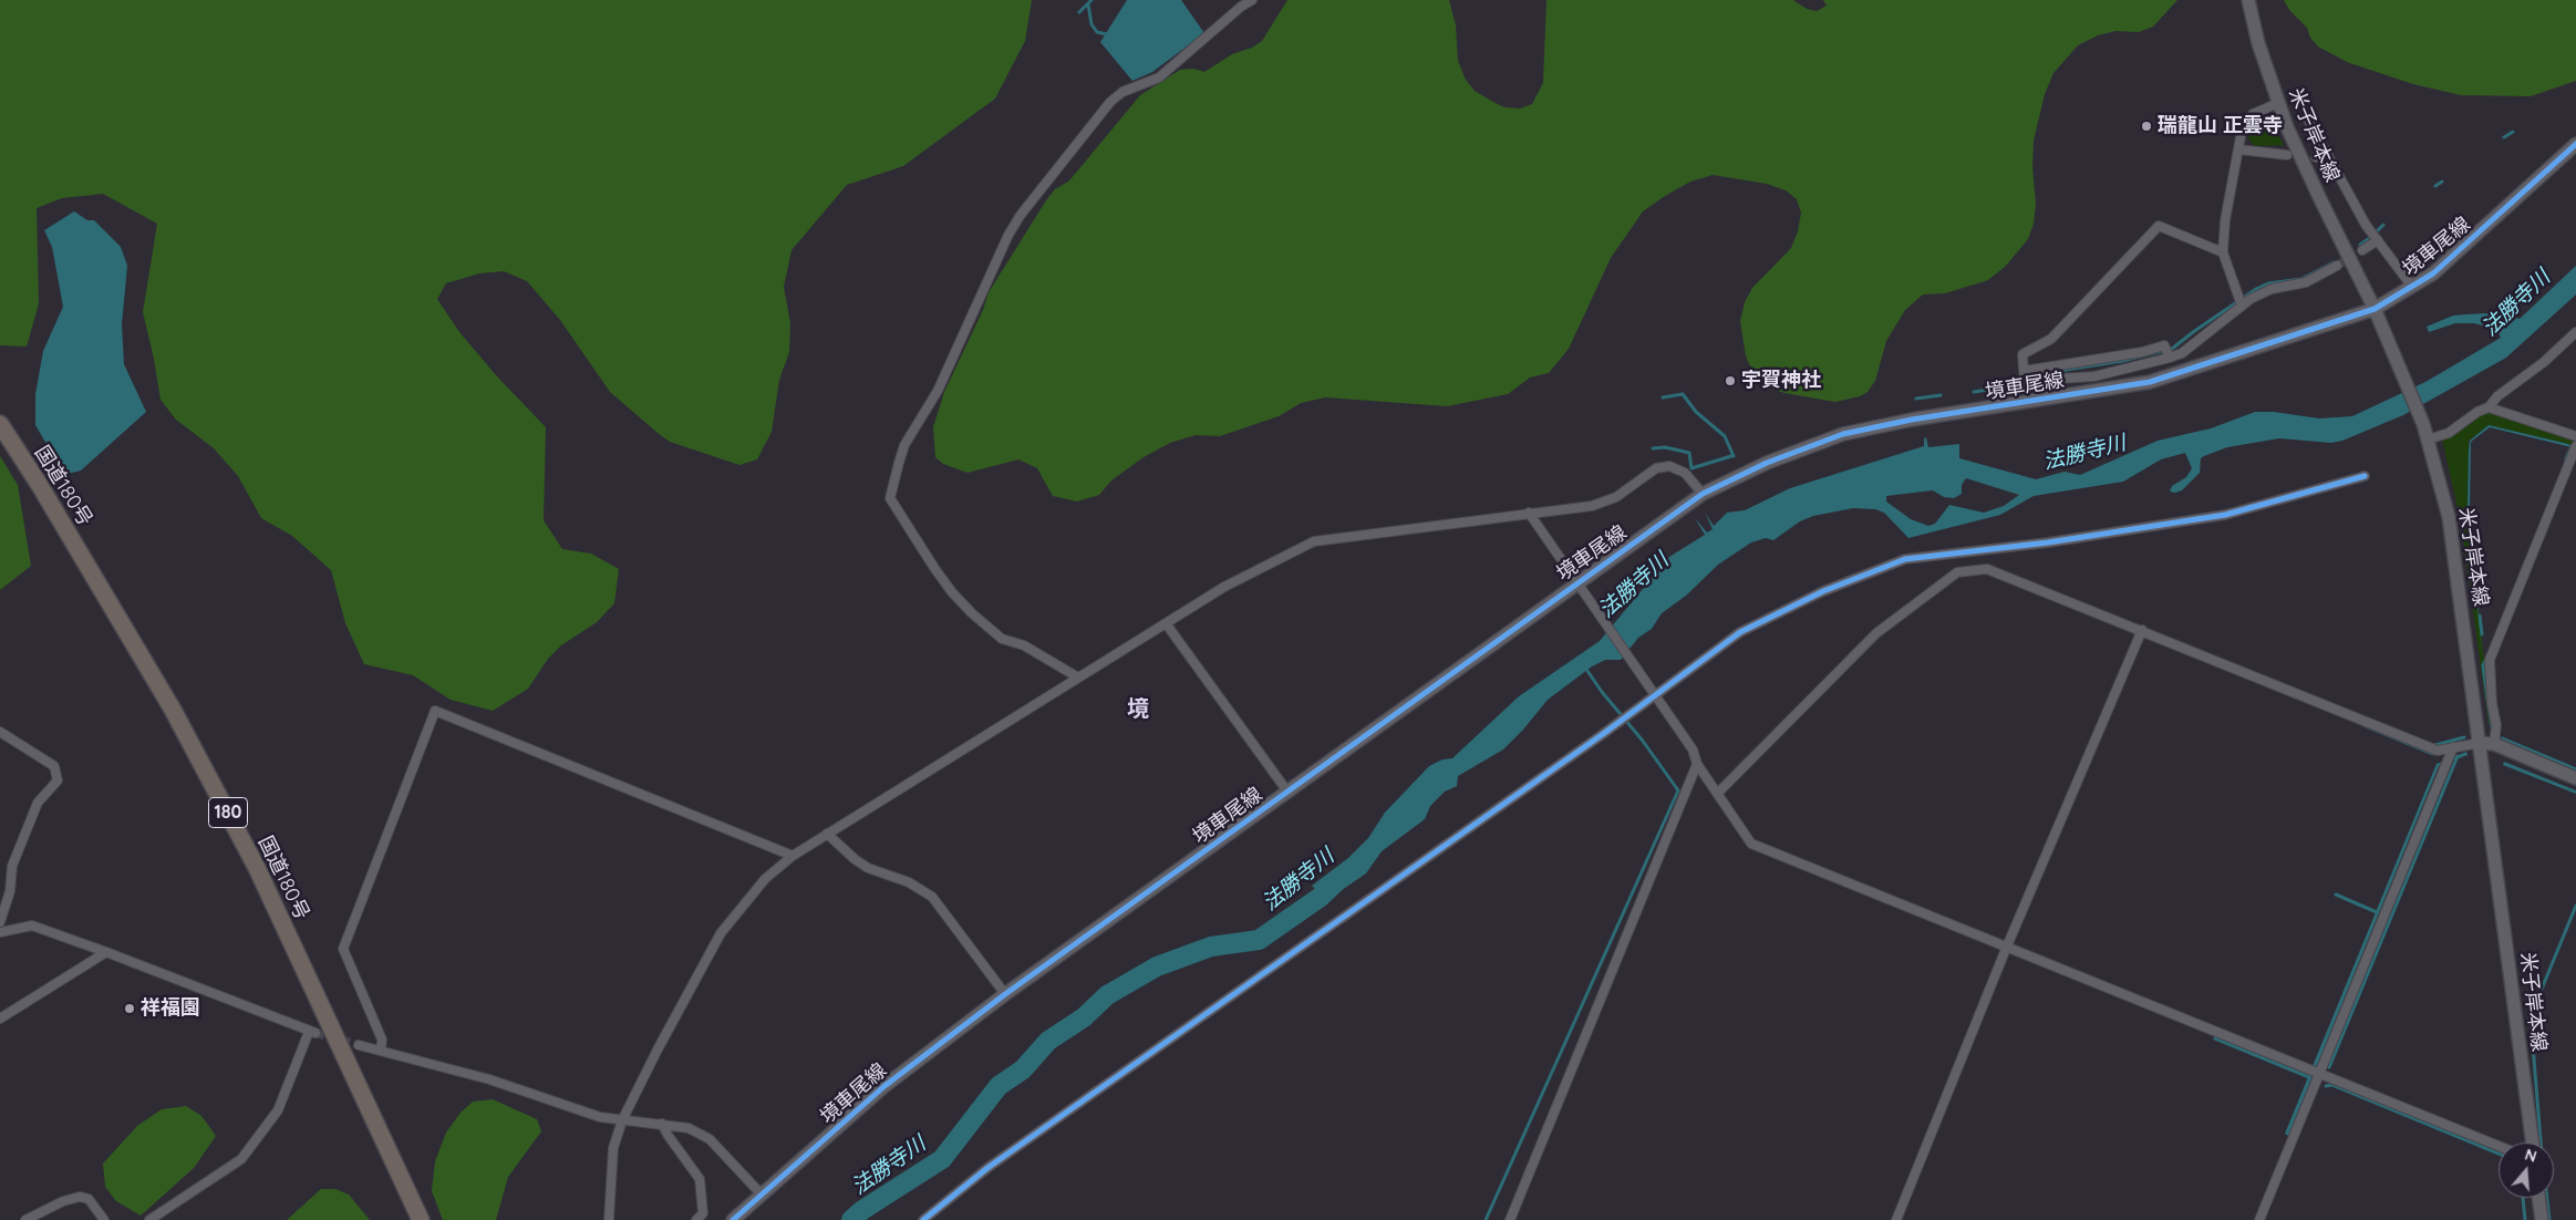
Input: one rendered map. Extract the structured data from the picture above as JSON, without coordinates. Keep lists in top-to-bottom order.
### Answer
{
  "streets": {
    "highway": ["国道180号", "180"],
    "main road": ["米子岸本線", "境車尾線"]
  },
  "crossings": [
    ["米子岸本線", "境車尾線"]
  ],
  "districts": ["境"],
  "water": ["法勝寺川"],
  "places": ["瑞龍山 正雲寺", "宇賀神社", "祥福園"],
  "north": "top"
}
